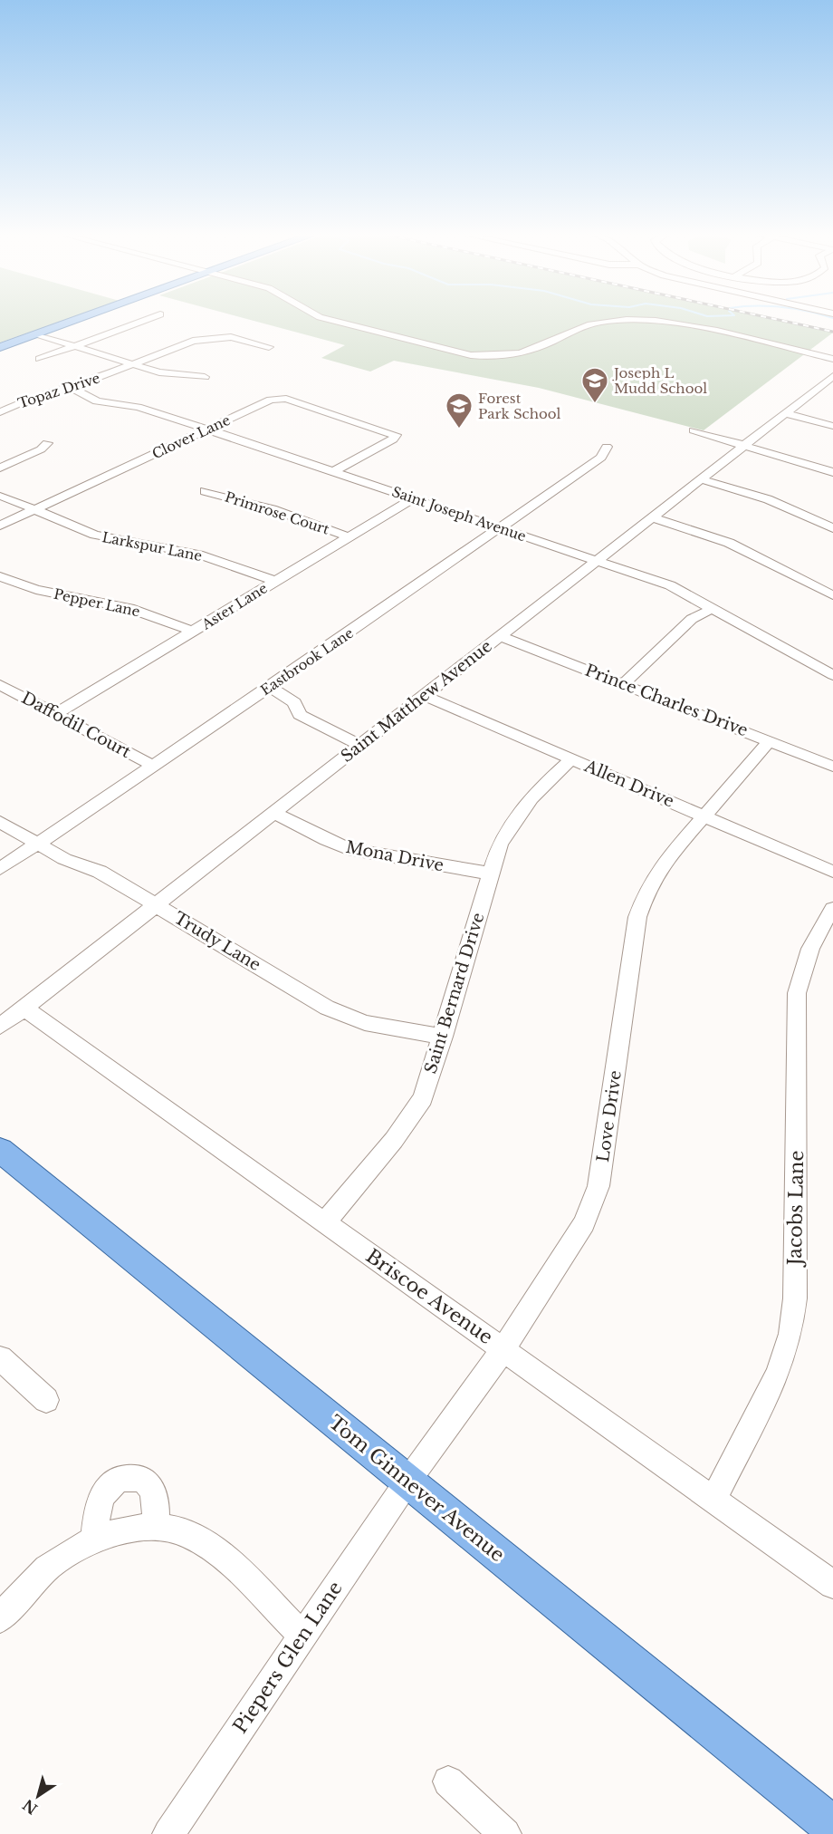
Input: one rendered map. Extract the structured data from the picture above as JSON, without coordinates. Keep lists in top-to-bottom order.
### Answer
{
  "streets": {
    "main road": ["Tom Ginnever Avenue"],
    "street": [
      "Topaz Drive",
      "Clover Lane",
      "Primrose Court",
      "Saint Joseph Avenue",
      "Larkspur Lane",
      "Pepper Lane",
      "Aster Lane",
      "Eastbrook Lane",
      "Prince Charles Drive",
      "Saint Matthew Avenue",
      "Daffodil Court",
      "Allen Drive",
      "Mona Drive",
      "Trudy Lane",
      "Saint Bernard Drive",
      "Love Drive",
      "Jacobs Lane",
      "Briscoe Avenue",
      "Piepers Glen Lane"
    ]
  },
  "crossings": [
    ["Topaz Drive", "Saint Joseph Avenue"],
    ["Clover Lane", "Saint Joseph Avenue"],
    ["Clover Lane", "Larkspur Lane"],
    ["Primrose Court", "Aster Lane"],
    ["Saint Joseph Avenue", "Aster Lane"],
    ["Saint Joseph Avenue", "Eastbrook Lane"],
    ["Saint Joseph Avenue", "Saint Matthew Avenue"],
    ["Larkspur Lane", "Aster Lane"],
    ["Pepper Lane", "Aster Lane"],
    ["Aster Lane", "Daffodil Court"],
    ["Eastbrook Lane", "Daffodil Court"],
    ["Eastbrook Lane", "Trudy Lane"],
    ["Prince Charles Drive", "Saint Matthew Avenue"],
    ["Prince Charles Drive", "Love Drive"],
    ["Saint Matthew Avenue", "Allen Drive"],
    ["Saint Matthew Avenue", "Mona Drive"],
    ["Saint Matthew Avenue", "Trudy Lane"],
    ["Saint Matthew Avenue", "Briscoe Avenue"],
    ["Allen Drive", "Saint Bernard Drive"],
    ["Allen Drive", "Love Drive"],
    ["Mona Drive", "Saint Bernard Drive"],
    ["Trudy Lane", "Saint Bernard Drive"],
    ["Saint Bernard Drive", "Briscoe Avenue"],
    ["Love Drive", "Briscoe Avenue"],
    ["Love Drive", "Tom Ginnever Avenue"],
    ["Love Drive", "Piepers Glen Lane"],
    ["Jacobs Lane", "Briscoe Avenue"],
    ["Tom Ginnever Avenue", "Piepers Glen Lane"]
  ],
  "places": {
    "school or university": ["Joseph L Mudd School", "Forest Park School"]
  },
  "north": "bottom left"
}
